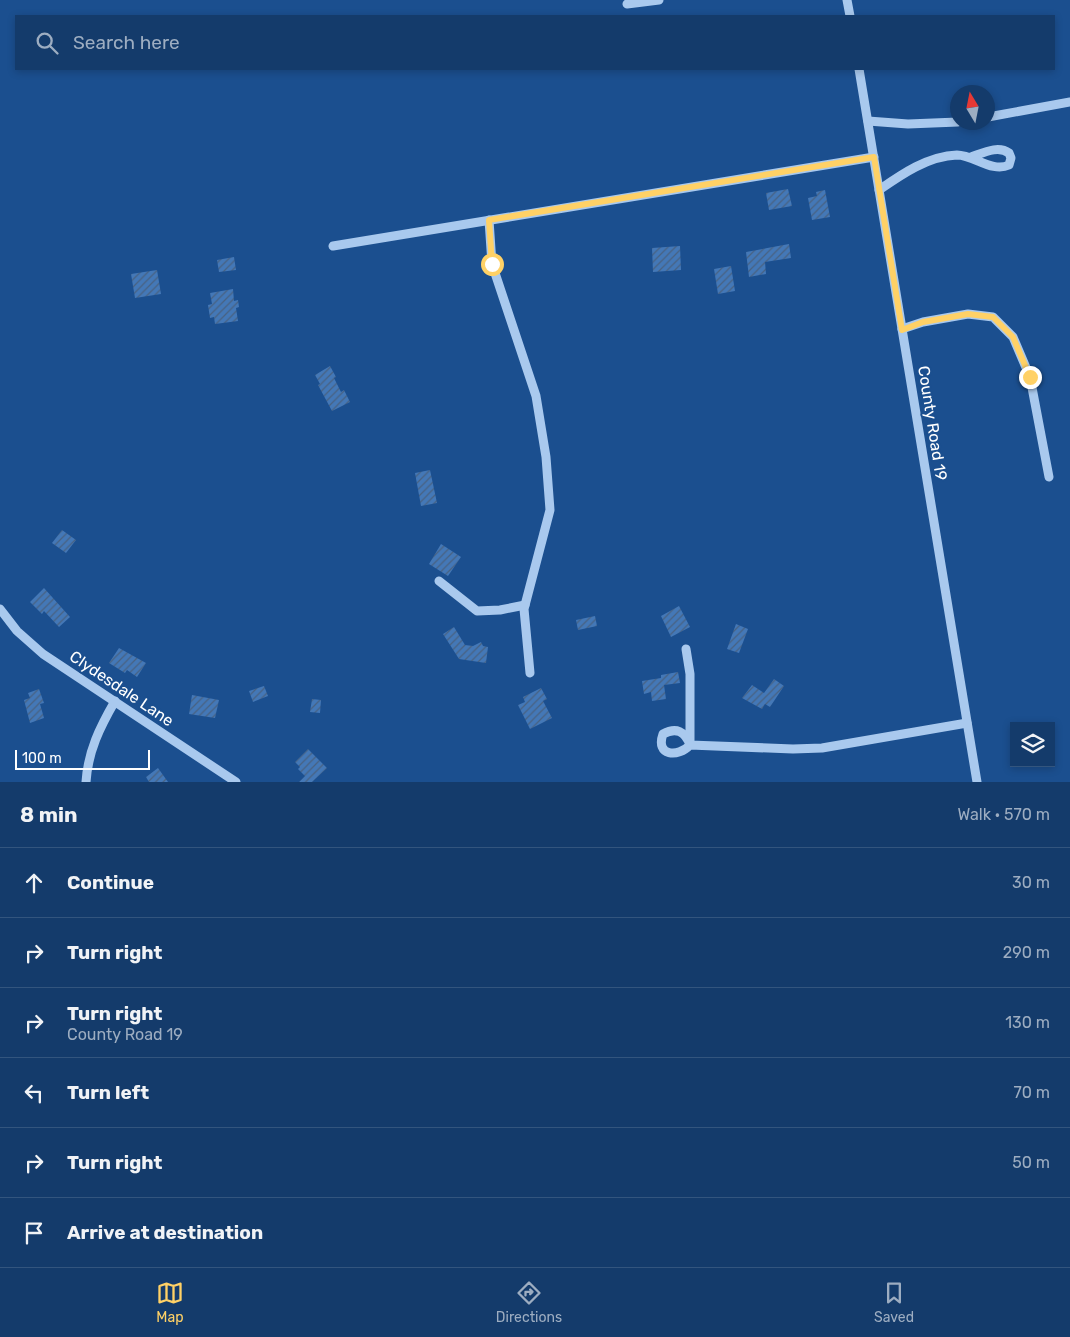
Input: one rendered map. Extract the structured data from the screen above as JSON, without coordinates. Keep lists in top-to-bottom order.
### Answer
{
  "streets": {
    "street": ["County Road 19", "Clydesdale Lane"]
  },
  "scale_bar": "100 m",
  "north": "top",
  "page": {
    "search": "Search here",
    "scale": "100 m",
    "heading": ["8 min", "Walk · 570 m"],
    "list": [
      ["Continue", "30 m"],
      ["Turn right", "290 m"],
      ["Turn right", "County Road 19", "130 m"],
      ["Turn left", "70 m"],
      ["Turn right", "50 m"],
      "Arrive at destination"
    ],
    "nav": ["Map", "Directions", "Saved"]
  }
}
